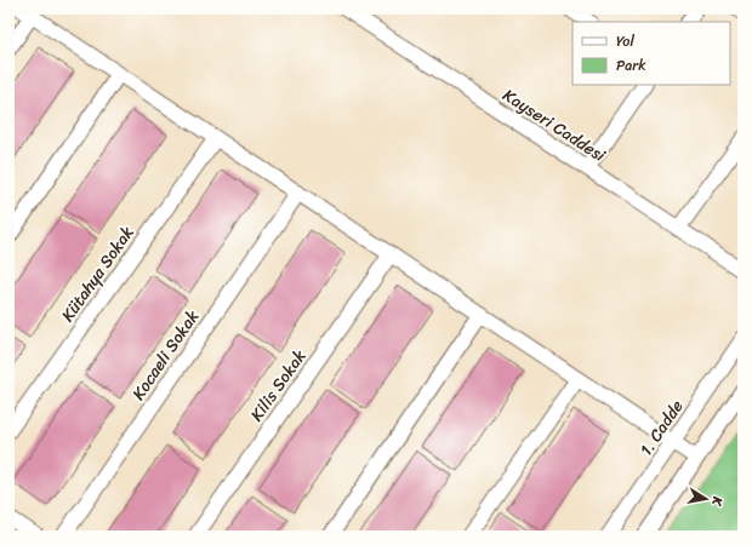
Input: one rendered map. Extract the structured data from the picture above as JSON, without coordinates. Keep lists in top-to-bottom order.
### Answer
{
  "streets": {
    "street": [
      "Kayseri Caddesi",
      "Kütahya Sokak",
      "Kocaeli Sokak",
      "Kilis Sokak",
      "1. Cadde"
    ]
  },
  "legend": ["Yol", "Park"],
  "north": "right"
}
